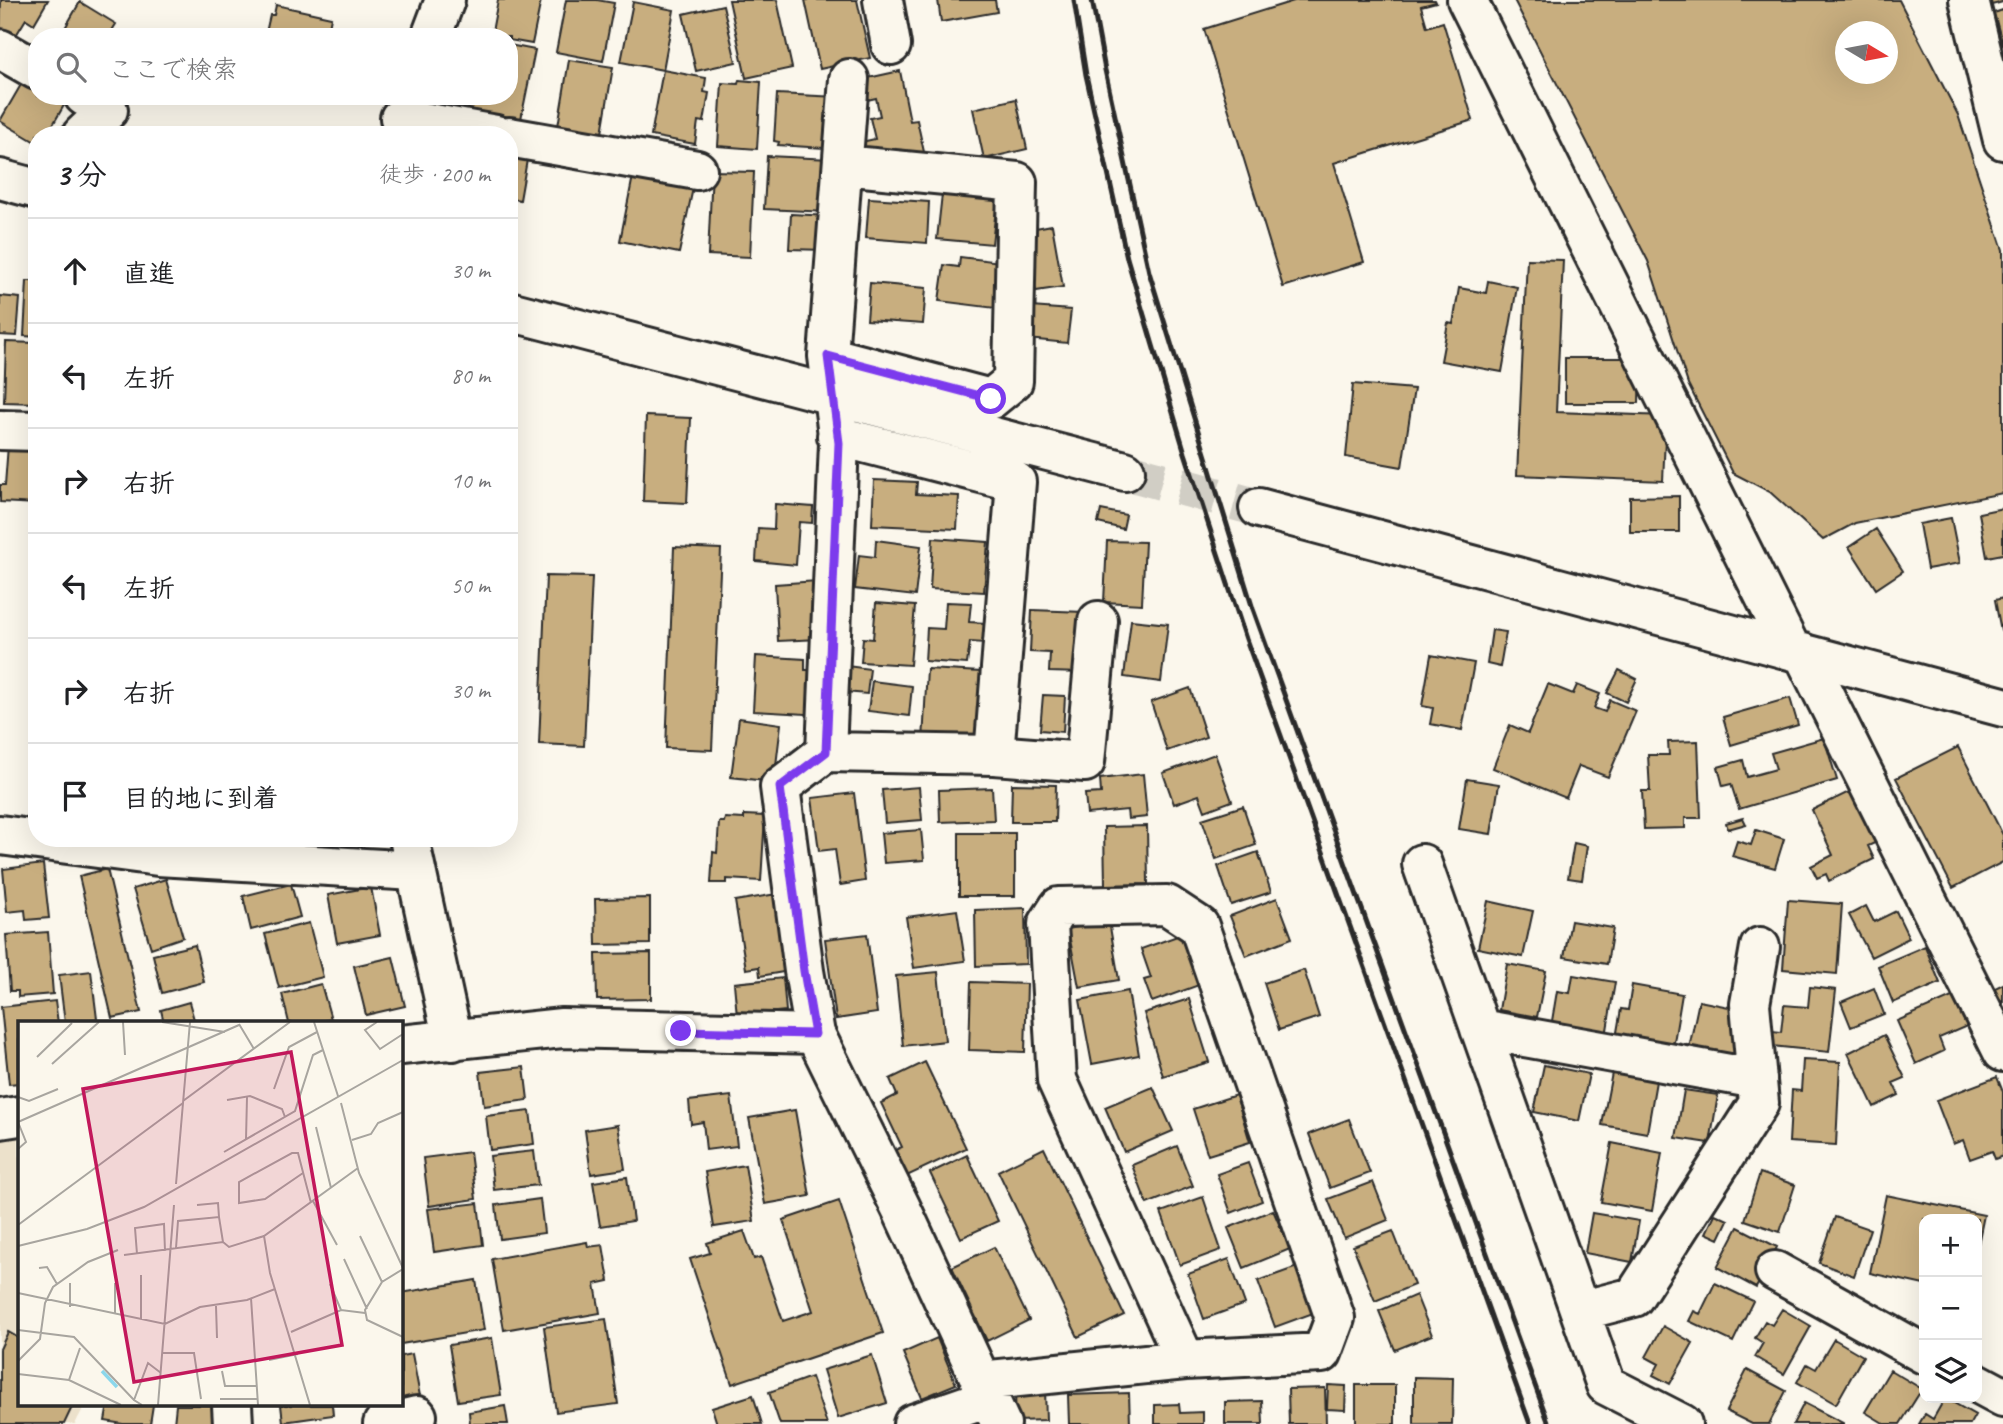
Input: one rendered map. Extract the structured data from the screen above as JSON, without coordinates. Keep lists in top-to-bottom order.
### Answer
{
  "north": "right",
  "page": {
    "search": "ここで検索",
    "heading": ["3 分", "徒歩 · 200 m"],
    "list": [
      ["直進", "30 m"],
      ["左折", "80 m"],
      ["右折", "10 m"],
      ["左折", "50 m"],
      ["右折", "30 m"],
      "目的地に到着"
    ],
    "map_buttons": ["+", "−"]
  }
}
